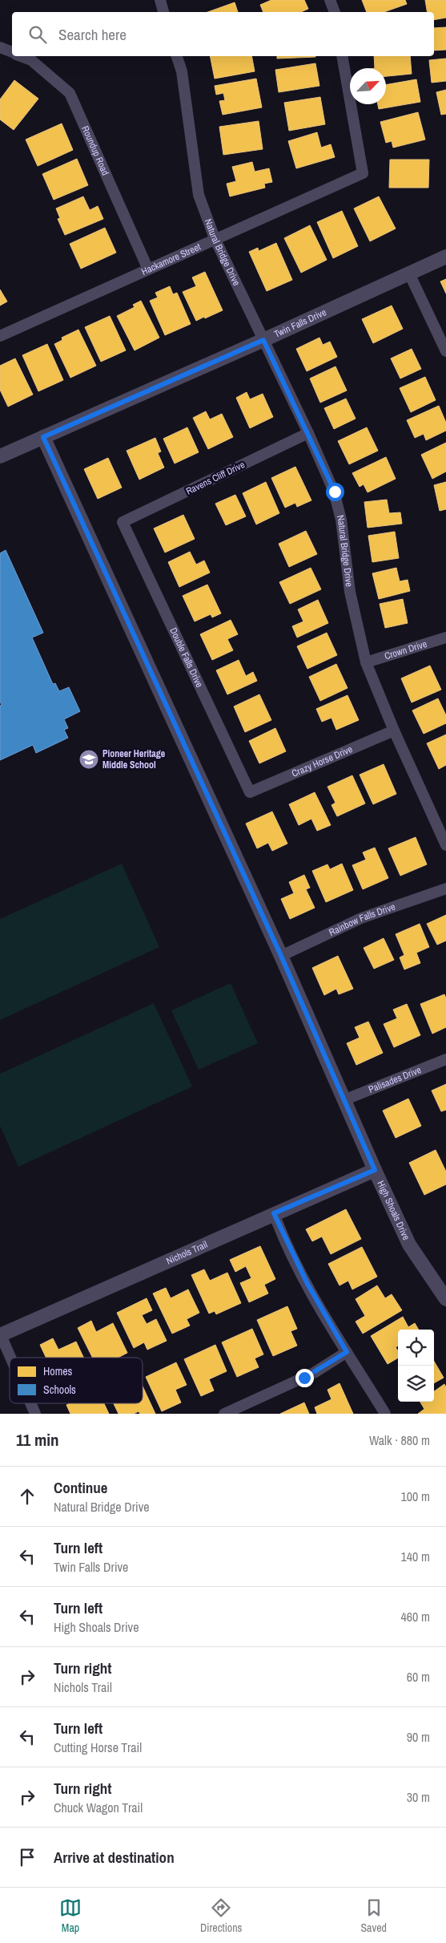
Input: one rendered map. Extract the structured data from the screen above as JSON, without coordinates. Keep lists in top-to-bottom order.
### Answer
{
  "streets": {
    "street": [
      "Roundup Road",
      "Natural Bridge Drive",
      "Hackamore Street",
      "Twin Falls Drive",
      "Ravens Cliff Drive",
      "Crown Drive",
      "Double Falls Drive",
      "Crazy Horse Drive",
      "Rainbow Falls Drive",
      "Palisades Drive",
      "High Shoals Drive",
      "Nichols Trail"
    ]
  },
  "crossings": [
    ["Roundup Road", "Hackamore Street"],
    ["Natural Bridge Drive", "Hackamore Street"],
    ["Natural Bridge Drive", "Twin Falls Drive"],
    ["Natural Bridge Drive", "Ravens Cliff Drive"],
    ["Natural Bridge Drive", "Crown Drive"],
    ["Natural Bridge Drive", "Crazy Horse Drive"],
    ["Twin Falls Drive", "High Shoals Drive"],
    ["Ravens Cliff Drive", "Double Falls Drive"],
    ["Double Falls Drive", "Crazy Horse Drive"],
    ["Rainbow Falls Drive", "High Shoals Drive"],
    ["Palisades Drive", "High Shoals Drive"],
    ["High Shoals Drive", "Nichols Trail"]
  ],
  "places": {
    "school or university": ["Pioneer Heritage Middle School"]
  },
  "legend": ["Homes", "Schools"],
  "north": "top right",
  "page": {
    "search": "Search here",
    "heading": ["11 min", "Walk · 880 m"],
    "list": [
      ["Continue", "Natural Bridge Drive", "100 m"],
      ["Turn left", "Twin Falls Drive", "140 m"],
      ["Turn left", "High Shoals Drive", "460 m"],
      ["Turn right", "Nichols Trail", "60 m"],
      ["Turn left", "Cutting Horse Trail", "90 m"],
      ["Turn right", "Chuck Wagon Trail", "30 m"],
      "Arrive at destination"
    ],
    "nav": ["Map", "Directions", "Saved"]
  }
}
